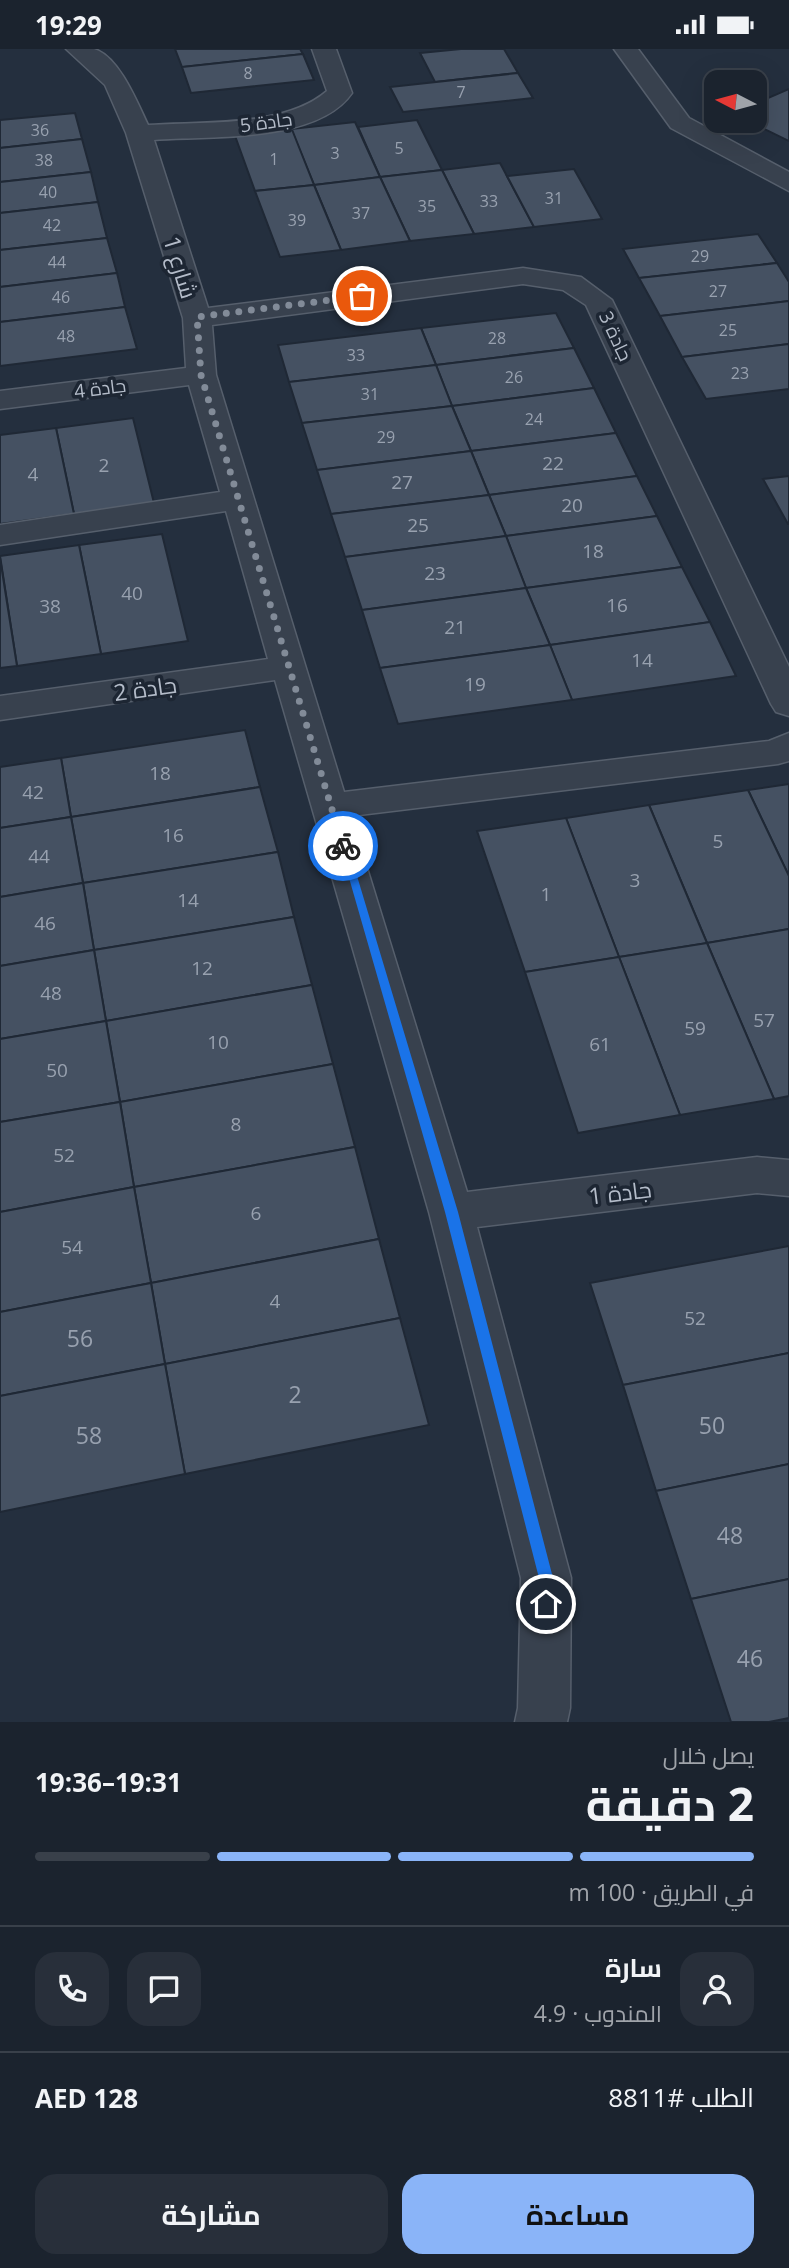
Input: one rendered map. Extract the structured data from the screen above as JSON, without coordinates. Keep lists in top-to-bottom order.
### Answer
{
  "streets": {
    "street": [
      "جادة 5",
      "شارع 1",
      "جادة 3",
      "جادة 4",
      "جادة 2",
      "جادة 1"
    ]
  },
  "crossings": [
    ["جادة 5", "شارع 1"],
    ["شارع 1", "جادة 3"],
    ["شارع 1", "جادة 4"],
    ["شارع 1", "جادة 2"],
    ["شارع 1", "جادة 1"]
  ],
  "house_numbers": [
    "8",
    "7",
    "36",
    "5",
    "3",
    "1",
    "38",
    "40",
    "31",
    "33",
    "35",
    "37",
    "39",
    "42",
    "29",
    "44",
    "27",
    "46",
    "25",
    "48",
    "28",
    "33",
    "23",
    "26",
    "31",
    "24",
    "29",
    "22",
    "2",
    "4",
    "27",
    "20",
    "25",
    "18",
    "23",
    "40",
    "16",
    "38",
    "21",
    "14",
    "19",
    "18",
    "42",
    "16",
    "5",
    "44",
    "3",
    "1",
    "14",
    "46",
    "12",
    "48",
    "57",
    "59",
    "10",
    "61",
    "50",
    "8",
    "52",
    "6",
    "54",
    "4",
    "52",
    "56",
    "2",
    "50",
    "58",
    "48",
    "46"
  ],
  "north": "left",
  "page": {
    "status": "19:29",
    "heading": ["2 دقيقة", "يصل خلال", "19:31–19:36"],
    "panel": [
      "سارة",
      "المندوب · 4.9",
      "الطلب #8811",
      "AED 128"
    ],
    "bar": "في الطريق · 100 m",
    "buttons": ["مساعدة", "مشاركة"]
  }
}
